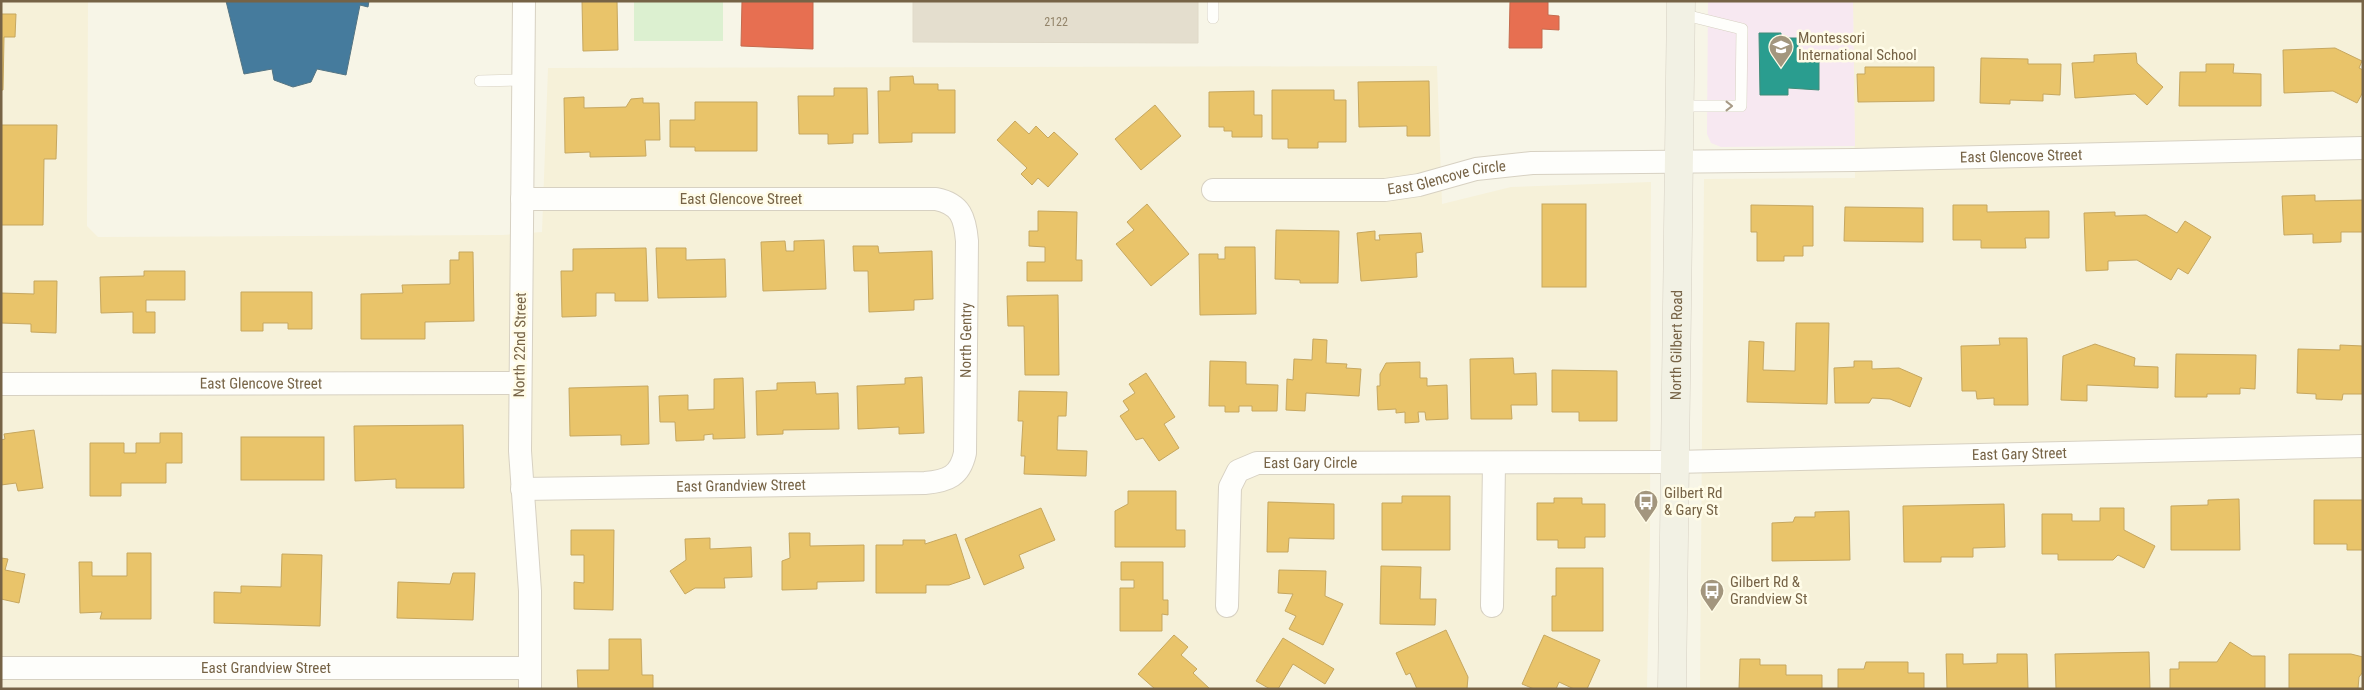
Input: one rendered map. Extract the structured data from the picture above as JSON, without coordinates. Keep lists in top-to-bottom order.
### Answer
{
  "streets": {
    "main road": ["North Gilbert Road"],
    "street": [
      "East Glencove Street",
      "East Glencove Circle",
      "North Gentry",
      "North 22nd Street",
      "East Gary Street",
      "East Gary Circle",
      "East Grandview Street"
    ]
  },
  "crossings": [
    ["East Glencove Street", "East Glencove Circle"],
    ["East Glencove Street", "North Gentry"],
    ["East Glencove Street", "North 22nd Street"],
    ["East Glencove Street", "North Gilbert Road"],
    ["East Glencove Circle", "North Gilbert Road"],
    ["North Gentry", "East Grandview Street"],
    ["North 22nd Street", "East Grandview Street"],
    ["North Gilbert Road", "East Gary Street"],
    ["North Gilbert Road", "East Gary Circle"],
    ["East Gary Street", "East Gary Circle"]
  ],
  "places": {
    "school or university": ["Montessori International School"],
    "bus stop": ["Gilbert Rd & Gary St", "Gilbert Rd & Grandview St"]
  },
  "house_numbers": ["2122"]
}
